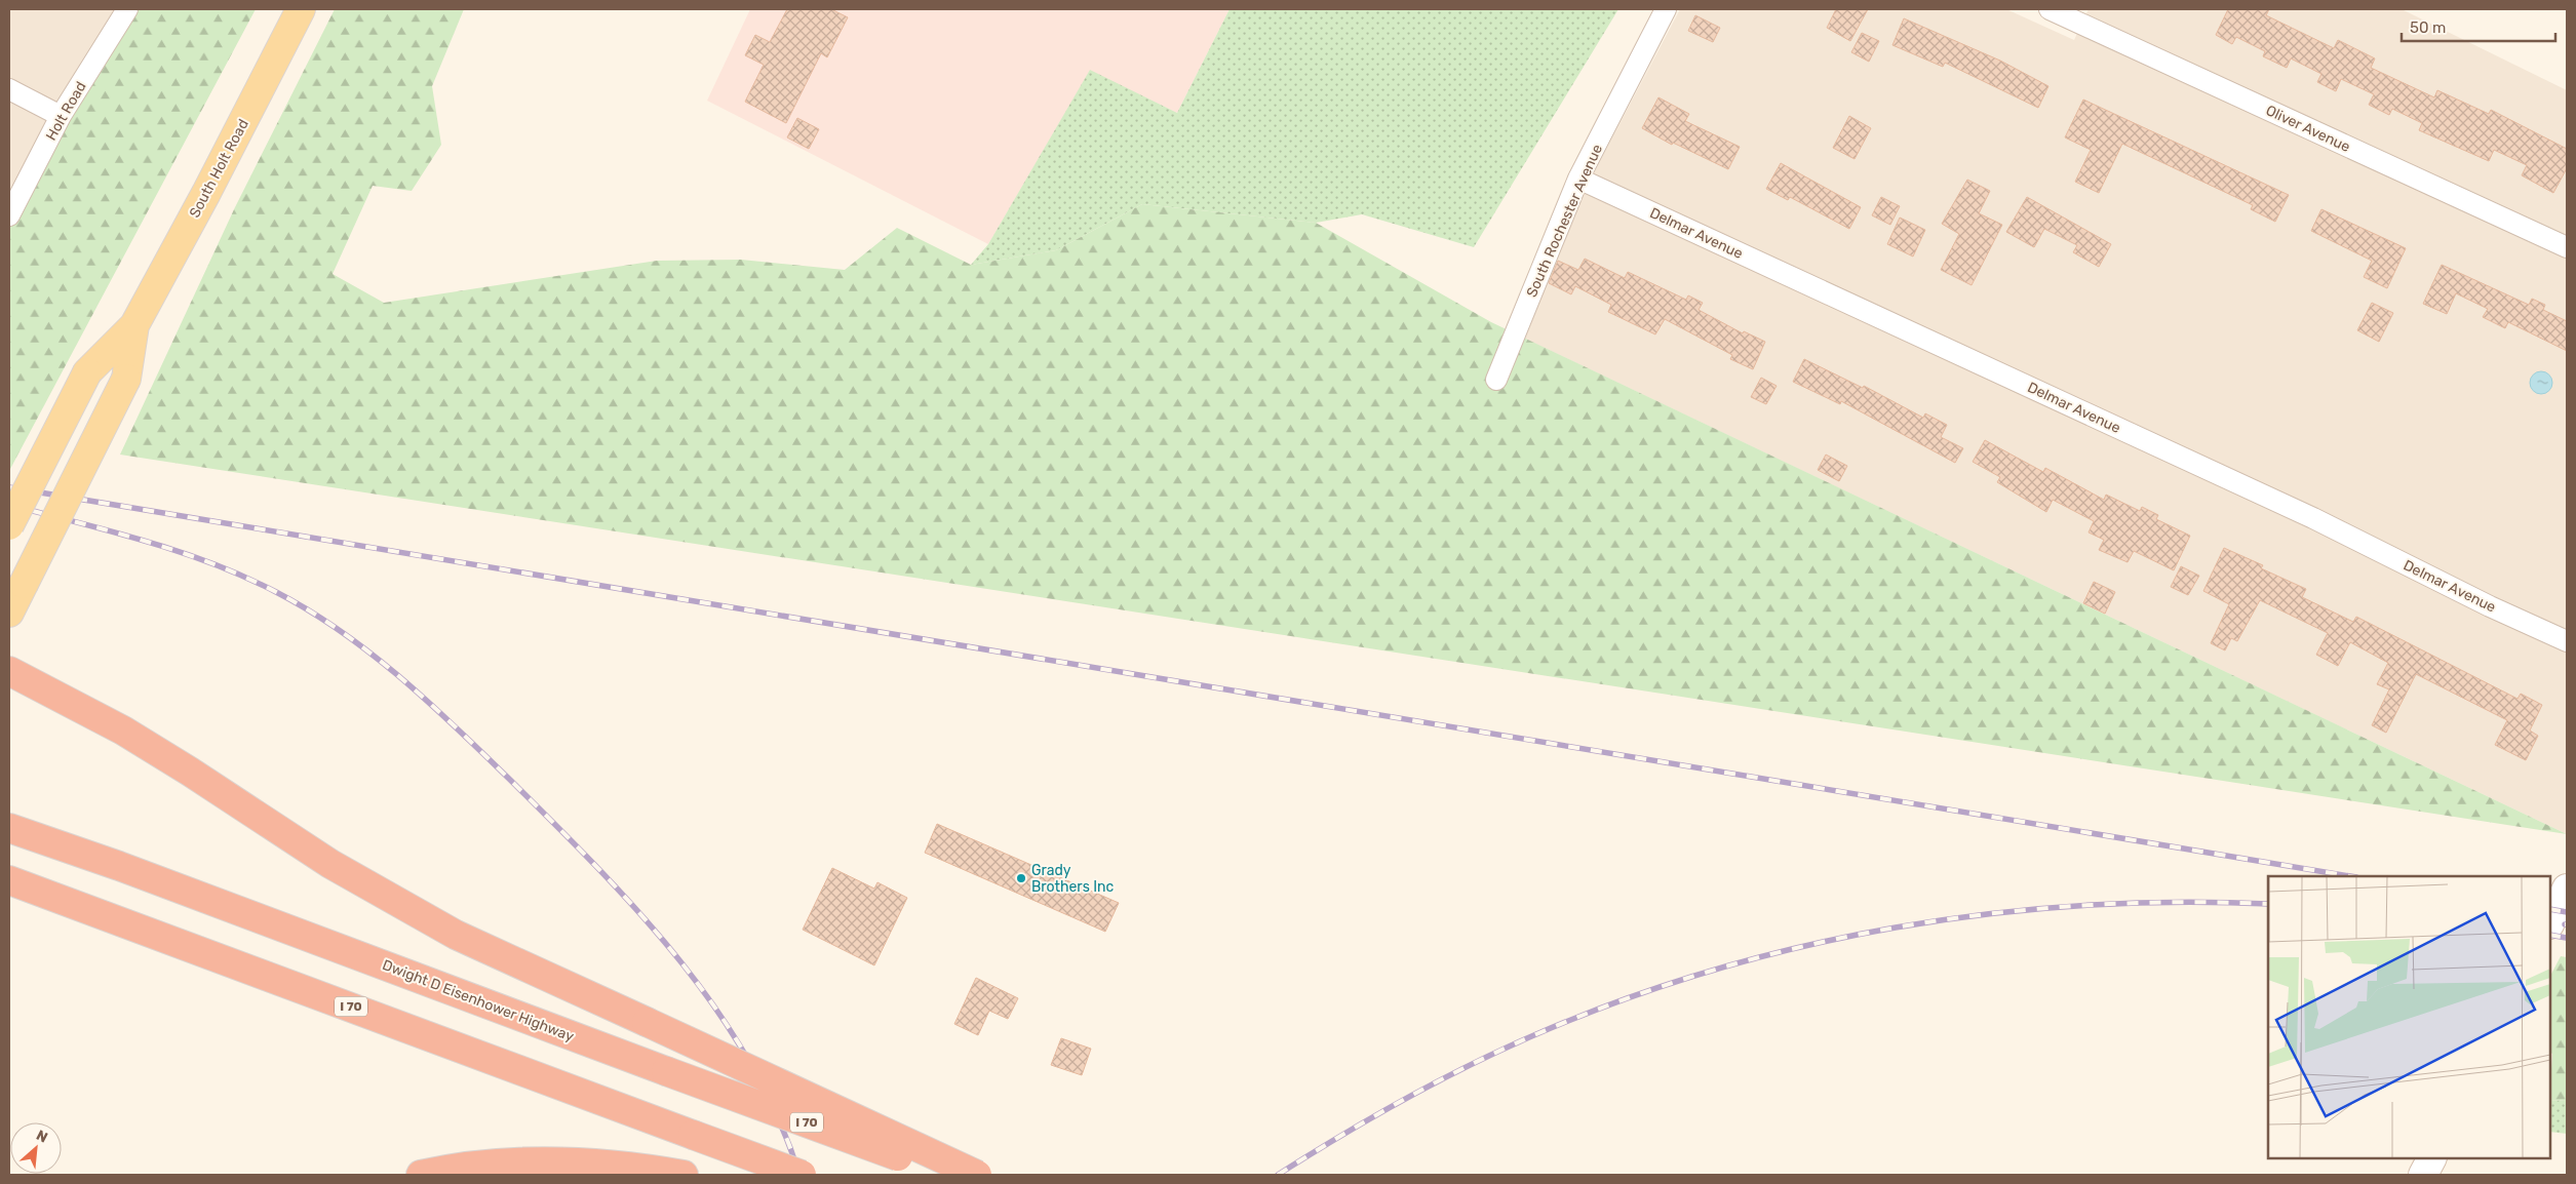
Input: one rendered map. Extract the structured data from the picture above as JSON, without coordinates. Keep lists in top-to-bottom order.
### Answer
{
  "streets": {
    "highway": ["Dwight D Eisenhower Highway", "I 70"],
    "main road": ["South Holt Road"],
    "street": [
      "Holt Road",
      "Oliver Avenue",
      "South Rochester Avenue",
      "Delmar Avenue"
    ]
  },
  "crossings": [
    ["South Rochester Avenue", "Delmar Avenue"]
  ],
  "places": ["Grady Brothers Inc"],
  "scale_bar": "50 m",
  "north": "top right"
}
